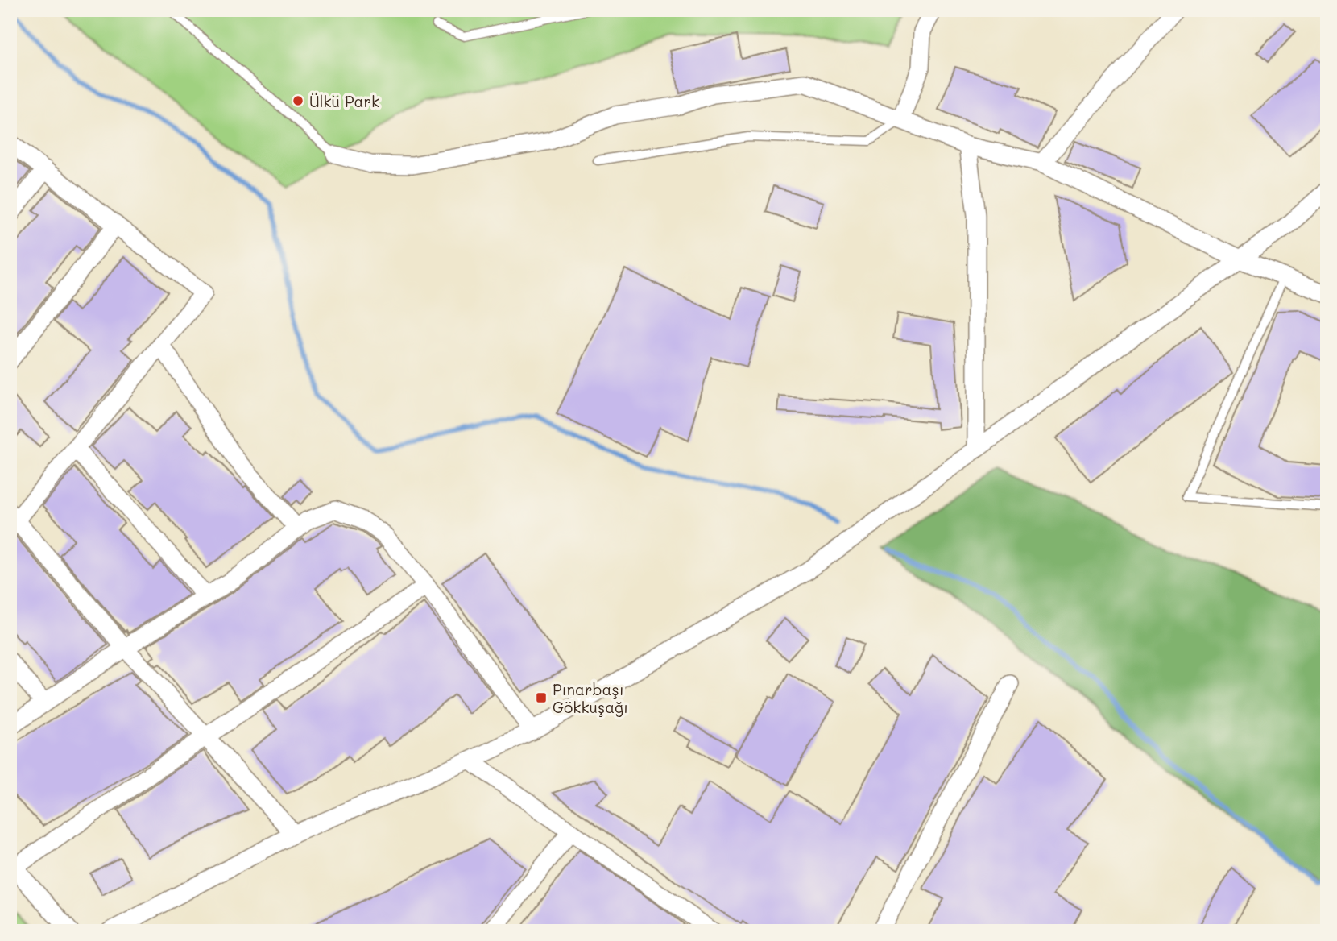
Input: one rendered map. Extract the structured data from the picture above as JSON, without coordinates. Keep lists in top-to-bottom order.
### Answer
{
  "places": {
    "other": ["Ülkü Park"],
    "transit": ["Pınarbaşı Gökkuşağı"]
  }
}
